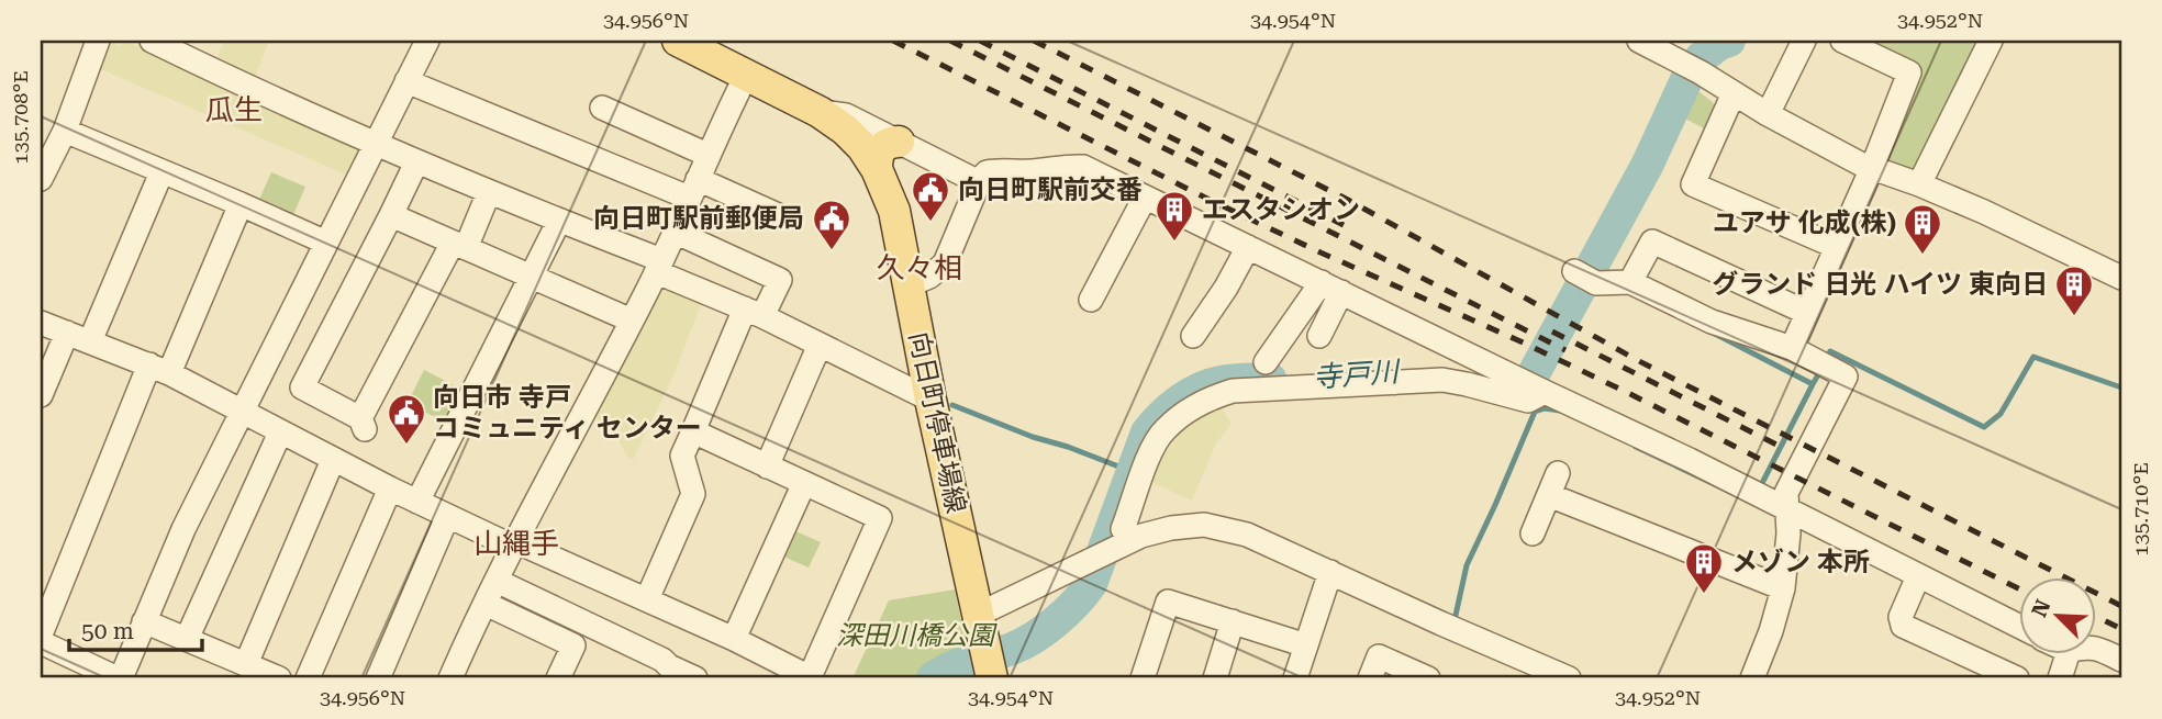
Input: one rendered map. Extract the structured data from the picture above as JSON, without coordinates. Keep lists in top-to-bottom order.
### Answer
{
  "streets": {
    "main road": ["向日町停車場線"]
  },
  "districts": ["瓜生", "久々相", "山縄手"],
  "water": ["寺戸川"],
  "parks": ["深田川橋公園"],
  "places": {
    "public building": ["向日町駅前交番", "向日町駅前郵便局", "向日市 寺戸 コミュニティ センター"],
    "building": [
      "エスタシオン",
      "ユアサ 化成(株)",
      "グランド 日光 ハイツ 東向日",
      "メゾン 本所"
    ]
  },
  "scale_bar": "50 m",
  "north": "top left",
  "coordinates": [
    "34.956°N",
    "34.954°N",
    "34.952°N",
    "135.708°E",
    "135.710°E"
  ]
}
